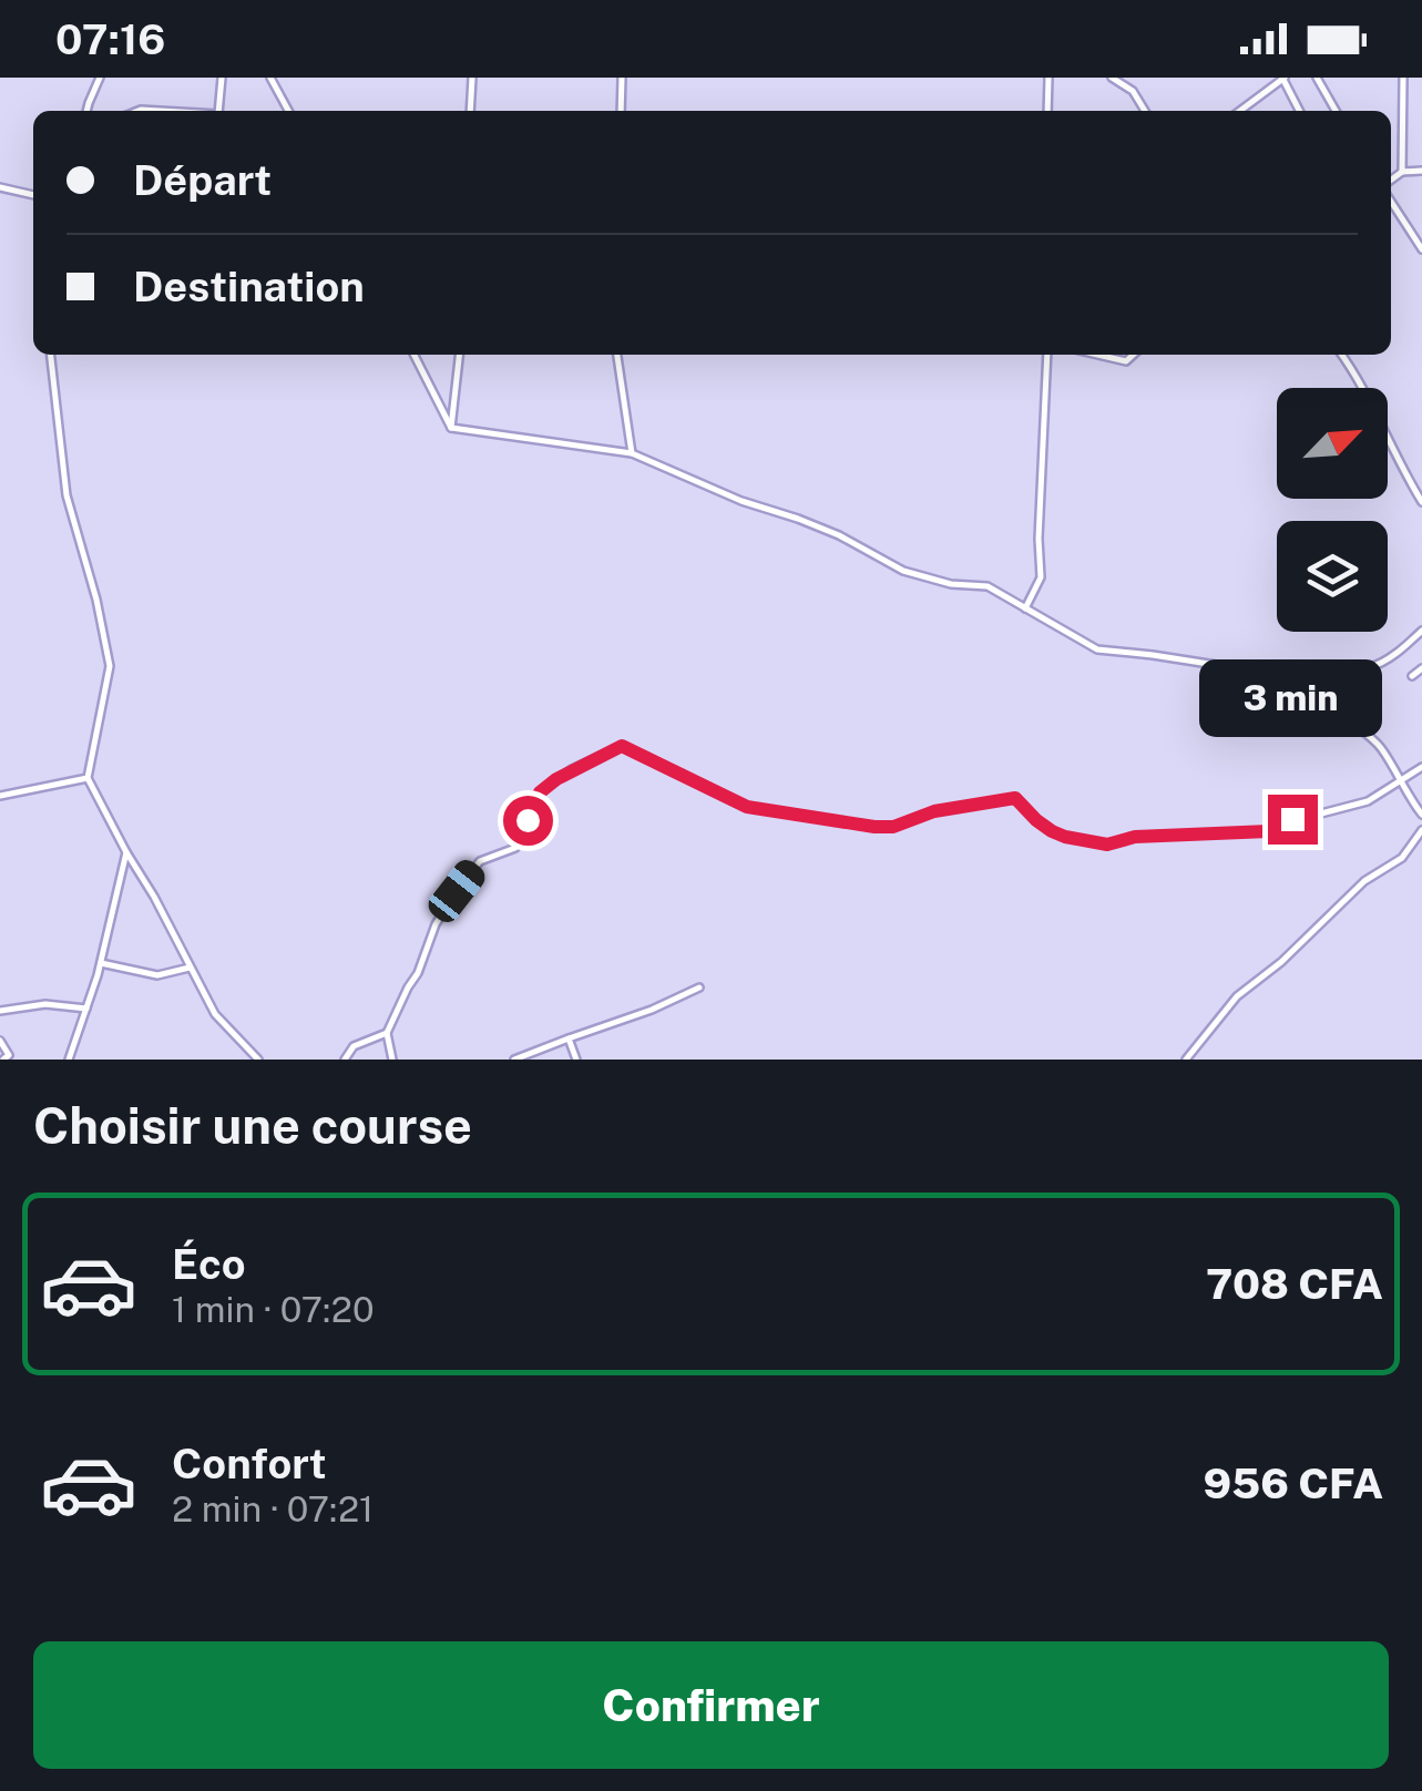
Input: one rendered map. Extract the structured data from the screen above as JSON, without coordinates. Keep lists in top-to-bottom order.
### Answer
{
  "north": "top right",
  "page": {
    "status": "07:16",
    "banner": ["Départ", "Destination"],
    "bubble": "3 min",
    "heading": "Choisir une course",
    "list": [
      {
        "name": "Éco",
        "note": "1 min · 07:20",
        "value": "708 CFA"
      },
      {
        "name": "Confort",
        "note": "2 min · 07:21",
        "value": "956 CFA"
      }
    ],
    "buttons": "Confirmer"
  }
}
